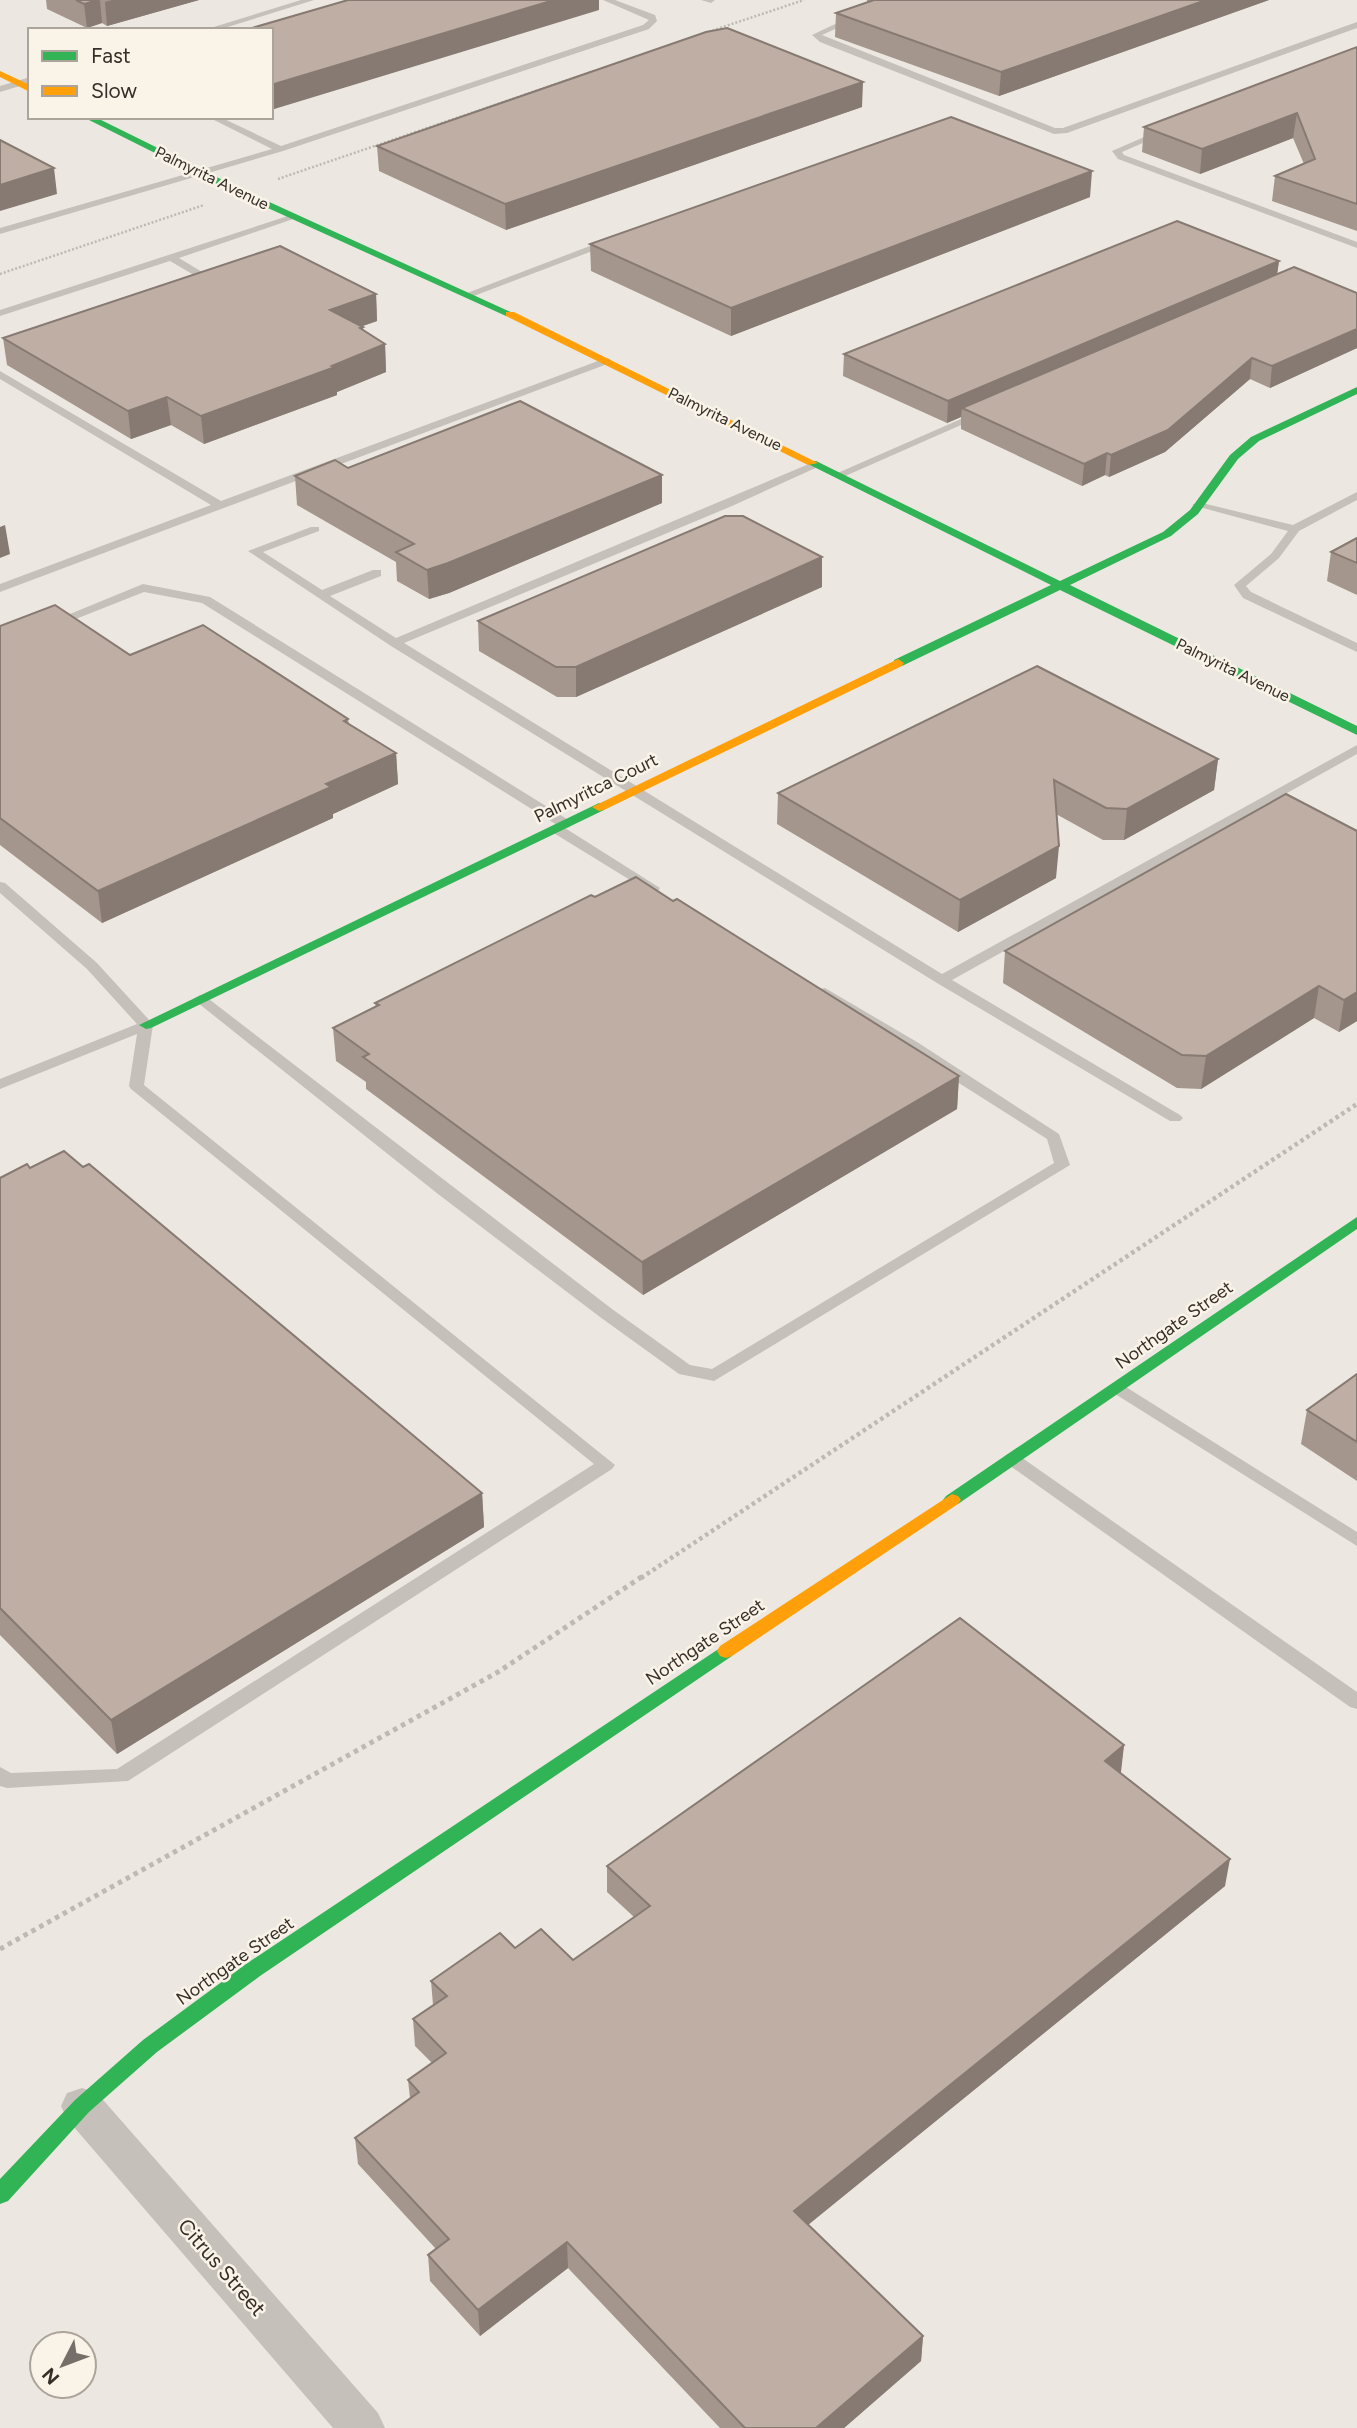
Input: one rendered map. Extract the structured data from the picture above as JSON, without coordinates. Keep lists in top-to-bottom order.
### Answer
{
  "streets": {
    "street": [
      "Palmyrita Avenue",
      "Palmyritca Court",
      "Northgate Street",
      "Citrus Street"
    ]
  },
  "crossings": [
    ["Palmyrita Avenue", "Palmyritca Court"],
    ["Northgate Street", "Citrus Street"]
  ],
  "legend": ["Fast", "Slow"],
  "north": "bottom left"
}
